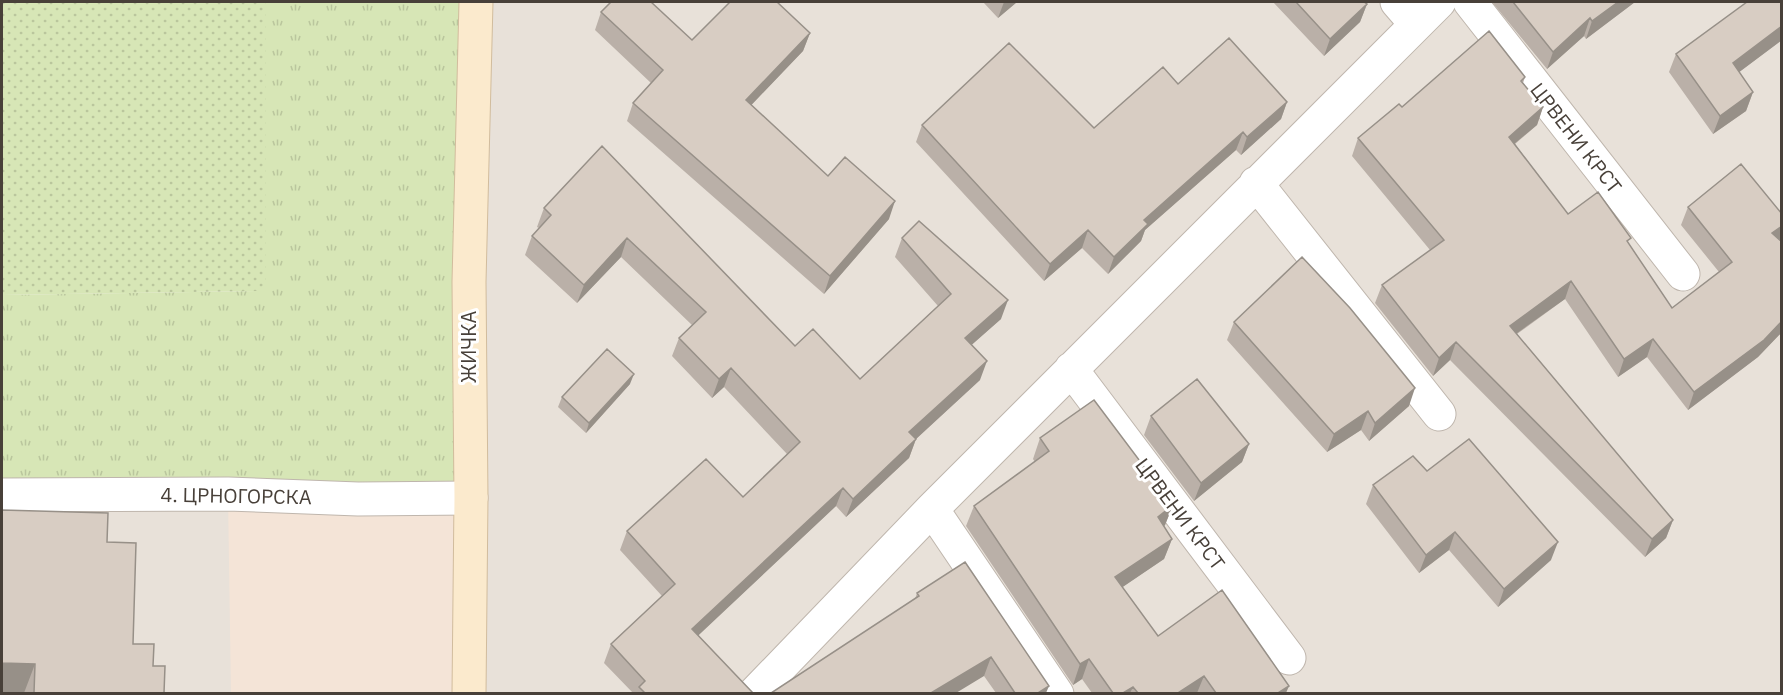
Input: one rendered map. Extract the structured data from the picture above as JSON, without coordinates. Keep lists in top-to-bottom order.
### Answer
{
  "streets": {
    "main road": ["ЖИЧКА"],
    "street": ["ЦРВЕНИ КРСТ", "4. ЦРНОГОРСКА"]
  },
  "crossings": [
    ["ЖИЧКА", "4. ЦРНОГОРСКА"]
  ]
}
